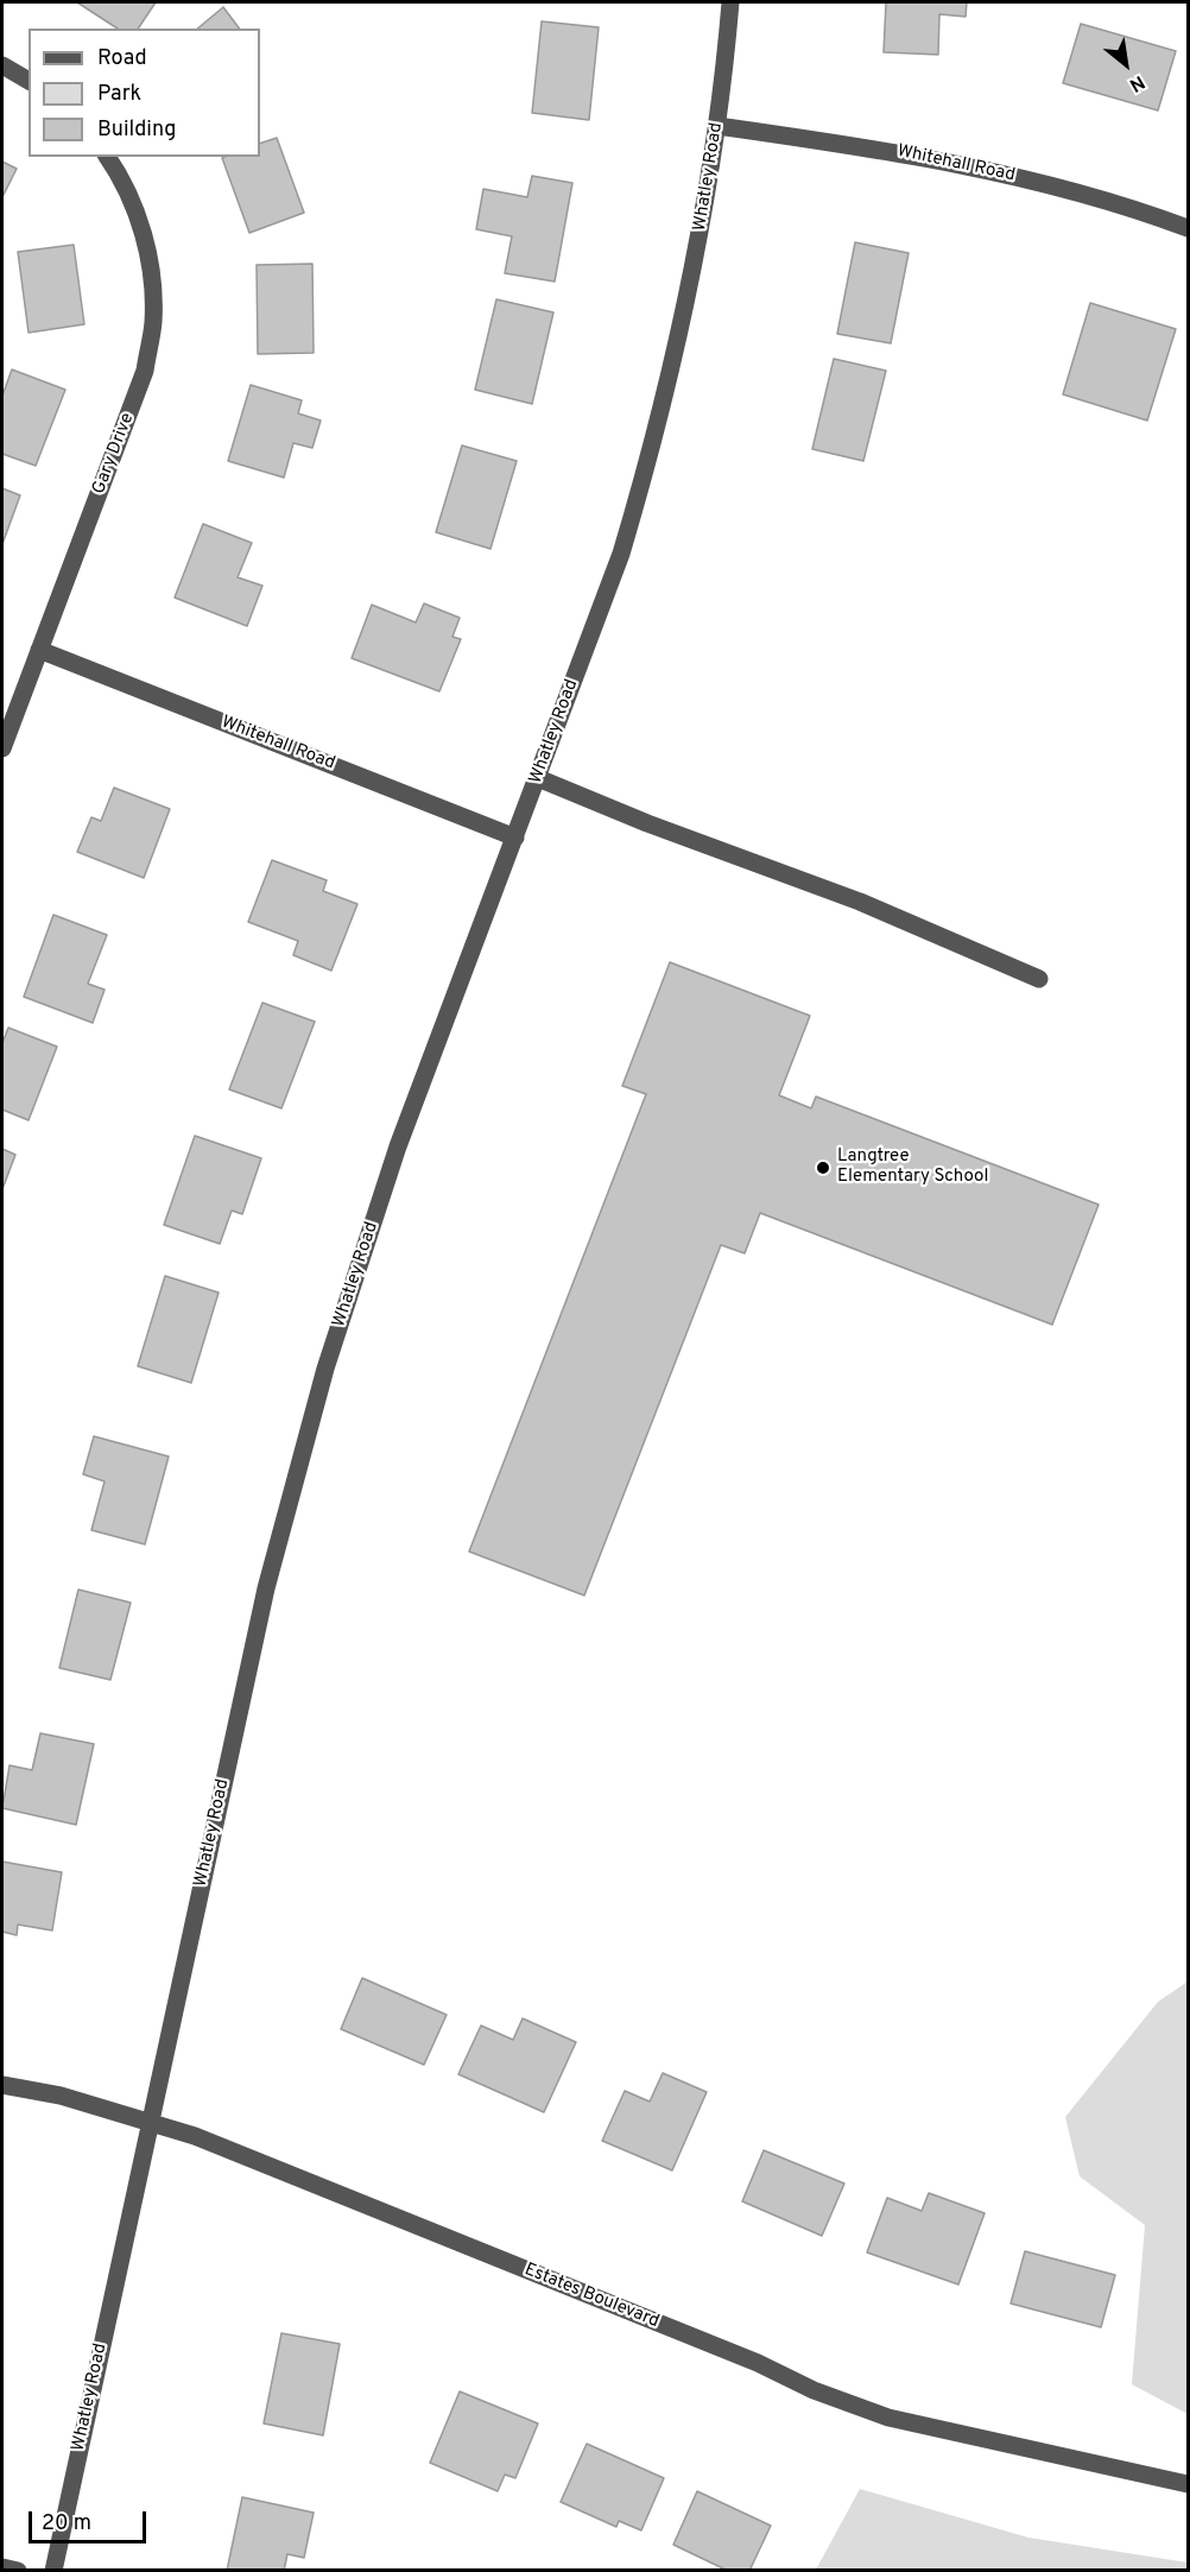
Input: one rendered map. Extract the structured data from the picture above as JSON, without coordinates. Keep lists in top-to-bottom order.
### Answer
{
  "streets": {
    "street": [
      "Whitehall Road",
      "Whatley Road",
      "Gary Drive",
      "Estates Boulevard"
    ]
  },
  "crossings": [
    ["Whitehall Road", "Whatley Road"],
    ["Whitehall Road", "Gary Drive"],
    ["Whatley Road", "Estates Boulevard"]
  ],
  "places": ["Langtree Elementary School"],
  "legend": ["Road", "Park", "Building"],
  "scale_bar": "20 m",
  "north": "bottom right"
}
